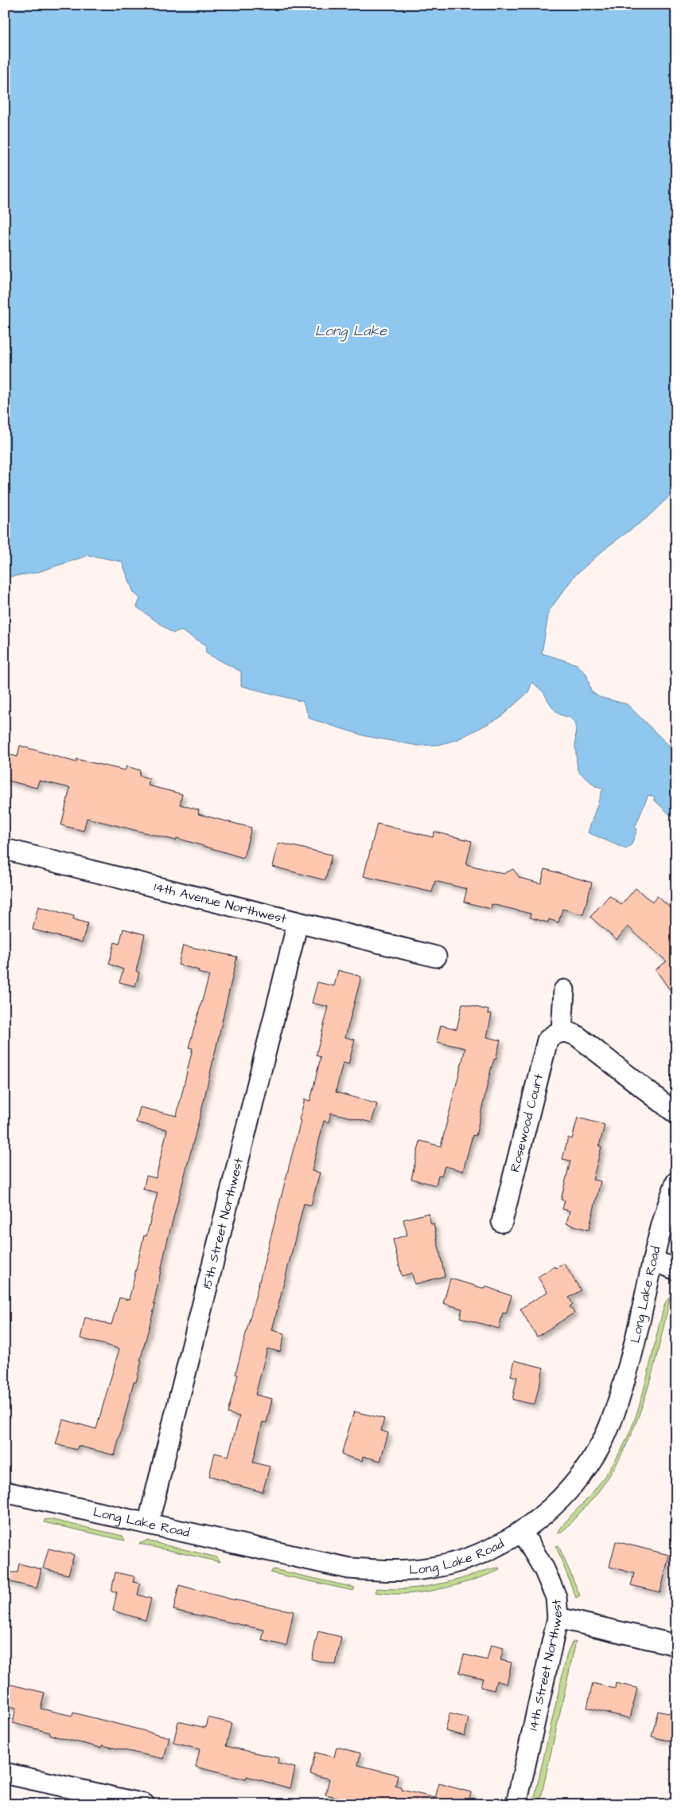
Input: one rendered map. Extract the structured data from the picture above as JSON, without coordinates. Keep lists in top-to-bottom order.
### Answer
{
  "streets": {
    "street": [
      "14th Avenue Northwest",
      "Rosewood Court",
      "15th Street Northwest",
      "Long Lake Road",
      "14th Street Northwest"
    ]
  },
  "crossings": [
    ["14th Avenue Northwest", "15th Street Northwest"],
    ["15th Street Northwest", "Long Lake Road"],
    ["Long Lake Road", "14th Street Northwest"]
  ],
  "water": ["Long Lake"]
}
